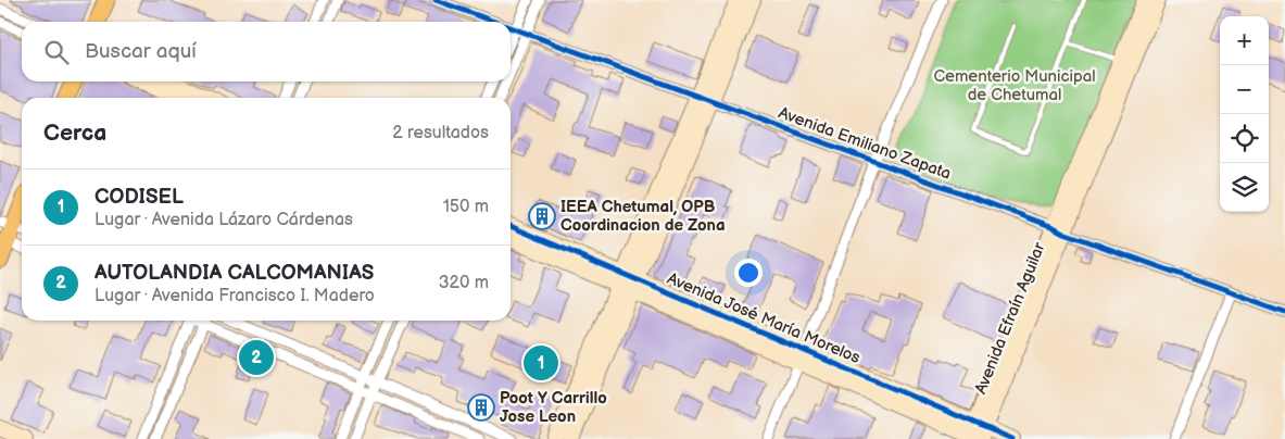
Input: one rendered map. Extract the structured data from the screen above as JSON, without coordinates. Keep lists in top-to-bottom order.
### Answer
{
  "streets": {
    "main road": ["Avenida José María Morelos", "Avenida Efraín Aguilar"],
    "street": ["Avenida Emiliano Zapata"]
  },
  "crossings": [
    ["Avenida Emiliano Zapata", "Avenida Efraín Aguilar"],
    ["Avenida José María Morelos", "Avenida Efraín Aguilar"]
  ],
  "parks": ["Cementerio Municipal de Chetumal"],
  "places": {
    "building": ["IEEA Chetumal, OPB Coordinacion de Zona", "Poot Y Carrillo Jose Leon"]
  },
  "page": {
    "map_buttons": ["+", "−"],
    "search": "Buscar aquí",
    "heading": ["Cerca", "2 resultados"],
    "list": [
      {
        "mark": "1",
        "name": "CODISEL",
        "note": "Lugar · Avenida Lázaro Cárdenas",
        "value": "150 m"
      },
      {
        "mark": "2",
        "name": "AUTOLANDIA CALCOMANIAS",
        "note": "Lugar · Avenida Francisco I. Madero",
        "value": "320 m"
      }
    ],
    "pins": ["2", "1"]
  }
}
